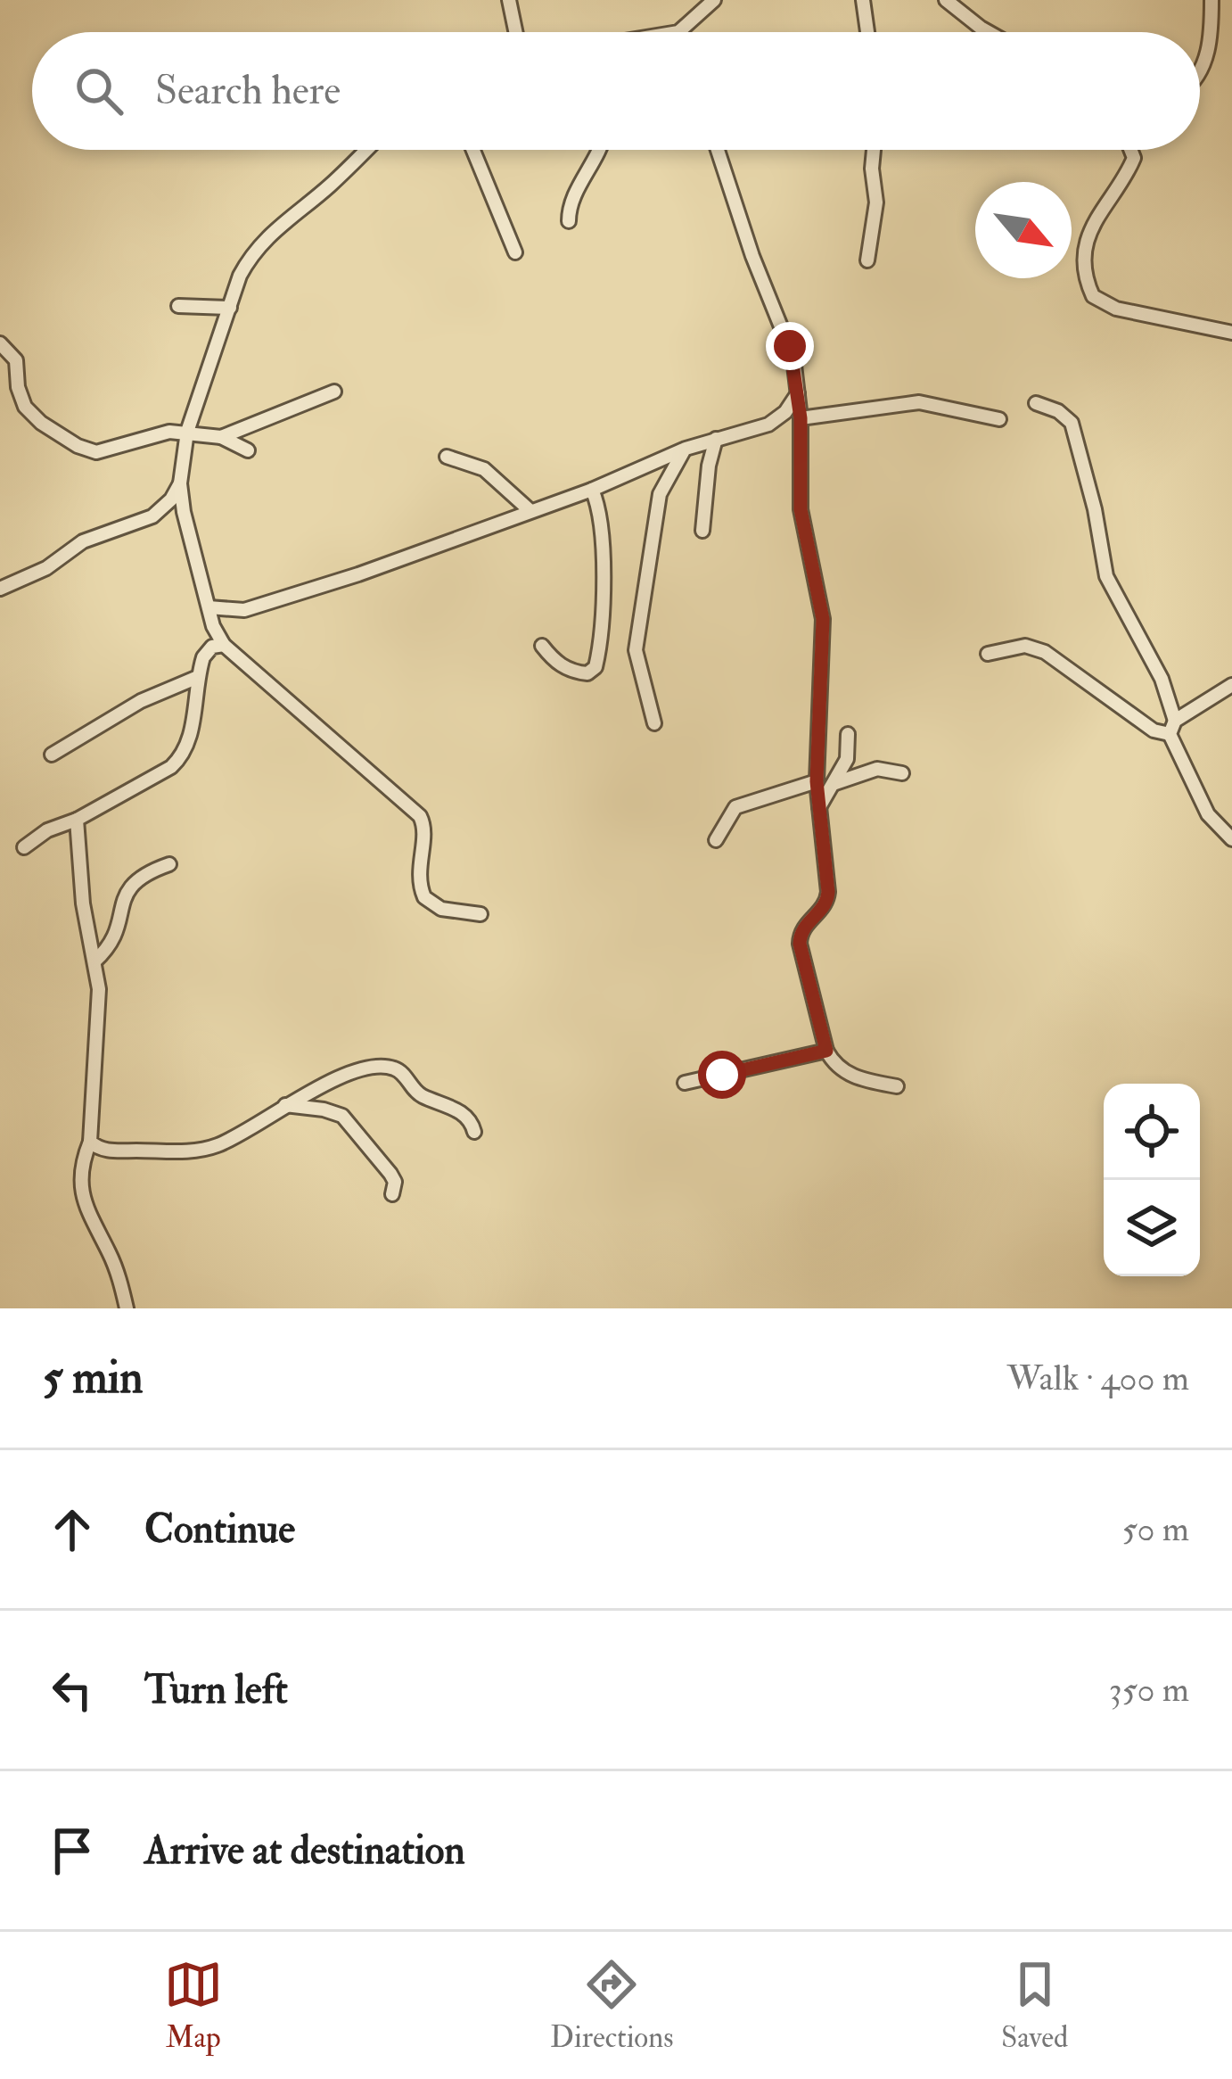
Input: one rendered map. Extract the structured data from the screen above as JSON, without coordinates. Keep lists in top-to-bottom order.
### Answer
{
  "north": "bottom right",
  "page": {
    "search": "Search here",
    "heading": ["5 min", "Walk · 400 m"],
    "list": [
      ["Continue", "50 m"],
      ["Turn left", "350 m"],
      "Arrive at destination"
    ],
    "nav": ["Map", "Directions", "Saved"]
  }
}
